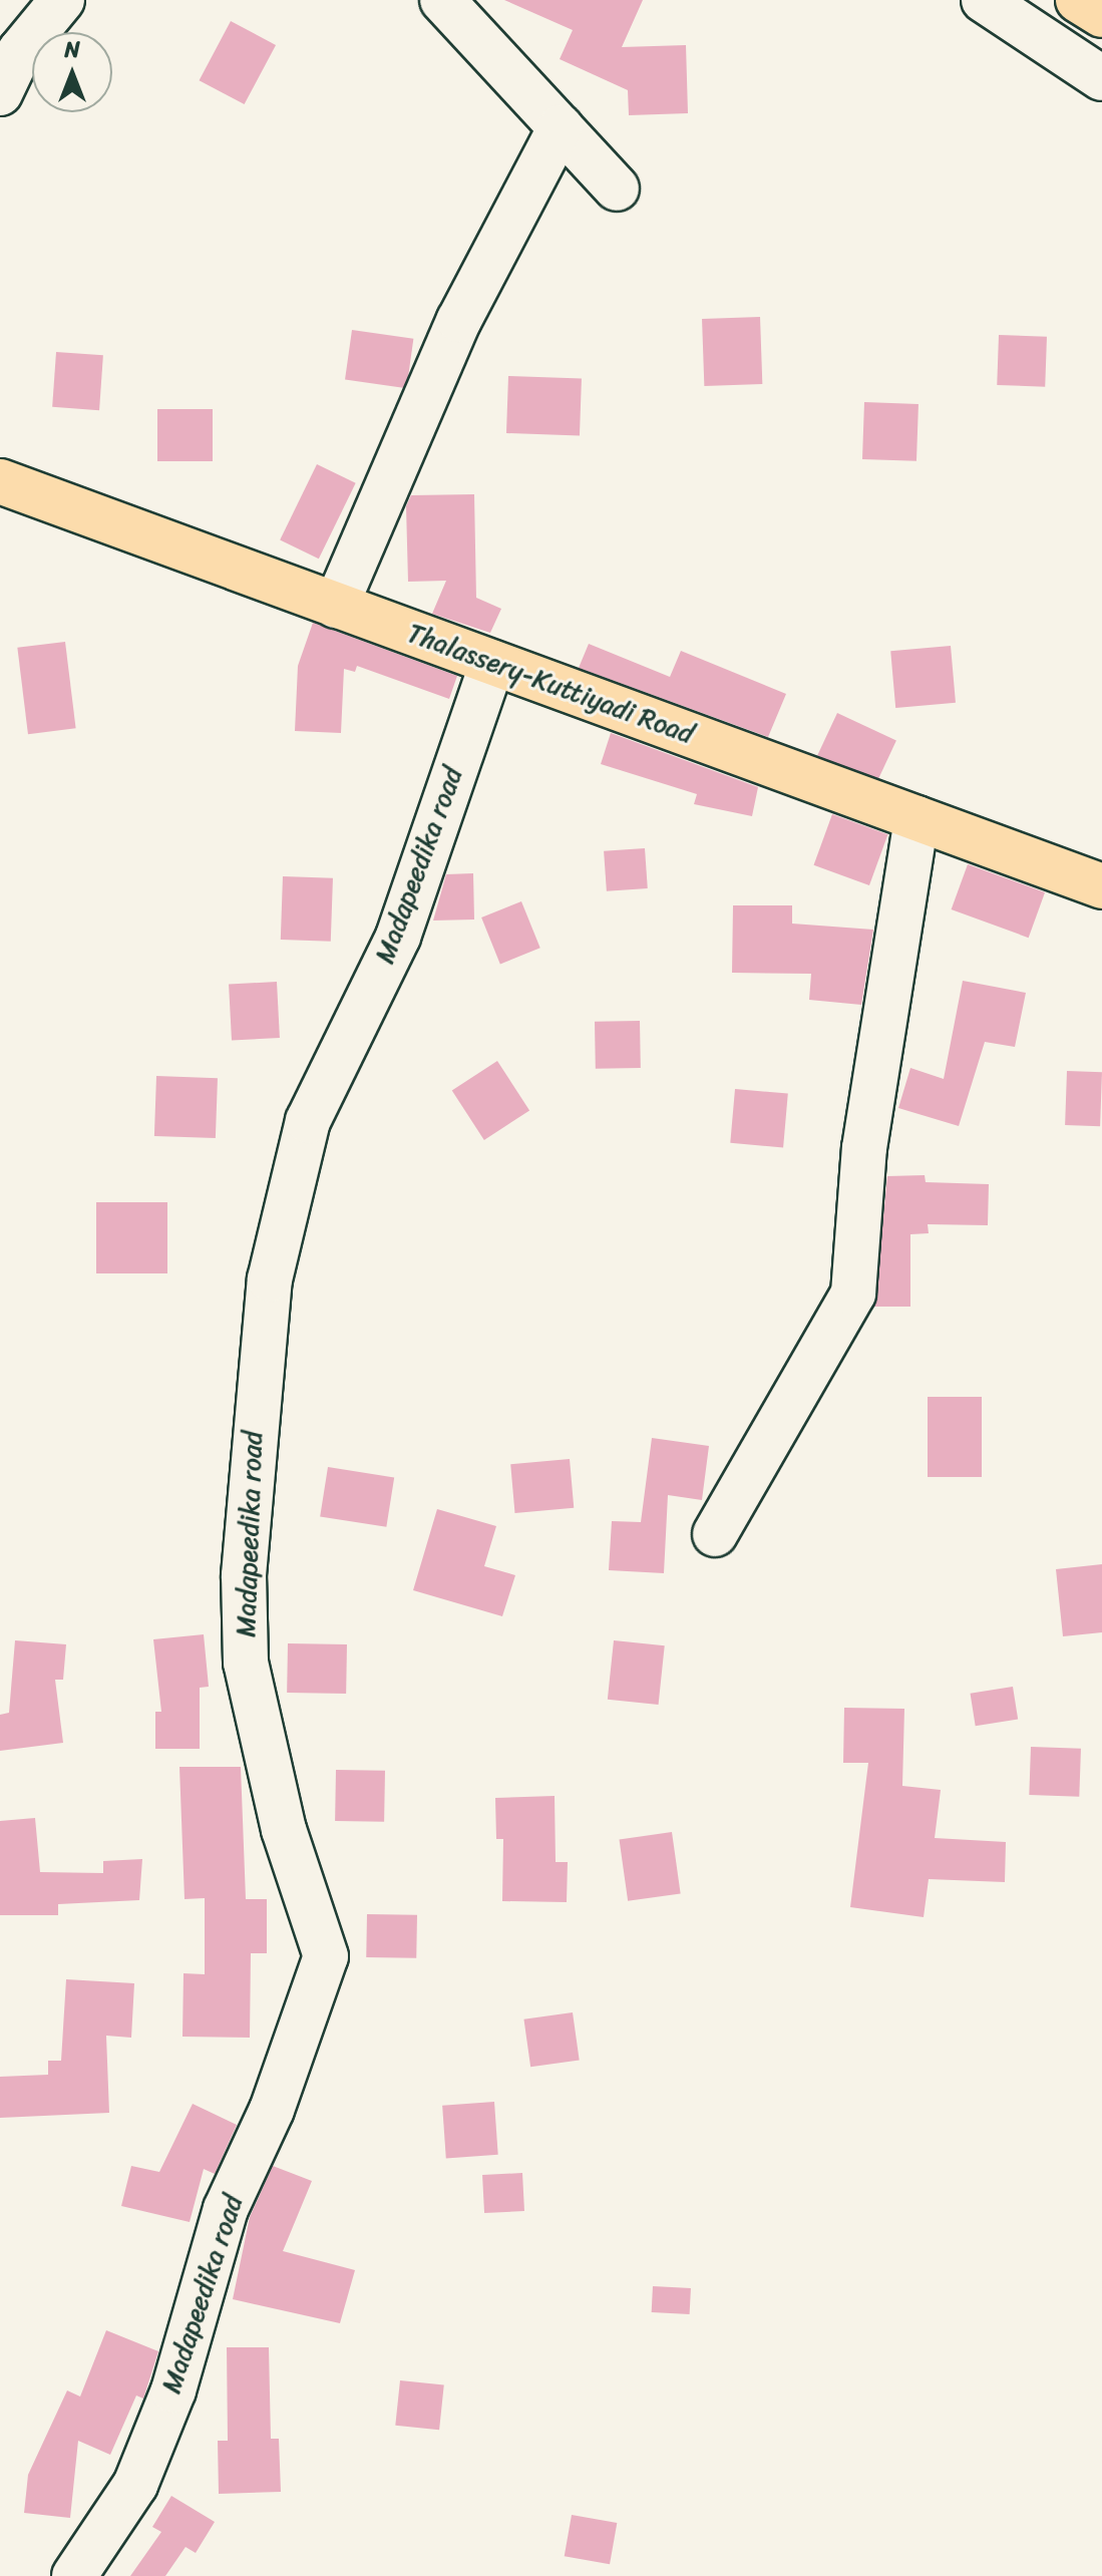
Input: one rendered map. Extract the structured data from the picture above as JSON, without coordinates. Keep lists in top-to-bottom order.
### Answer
{
  "streets": {
    "main road": ["Thalassery-Kuttiyadi Road"],
    "street": ["Madapeedika road"]
  },
  "crossings": [
    ["Thalassery-Kuttiyadi Road", "Madapeedika road"]
  ],
  "north": "top"
}
